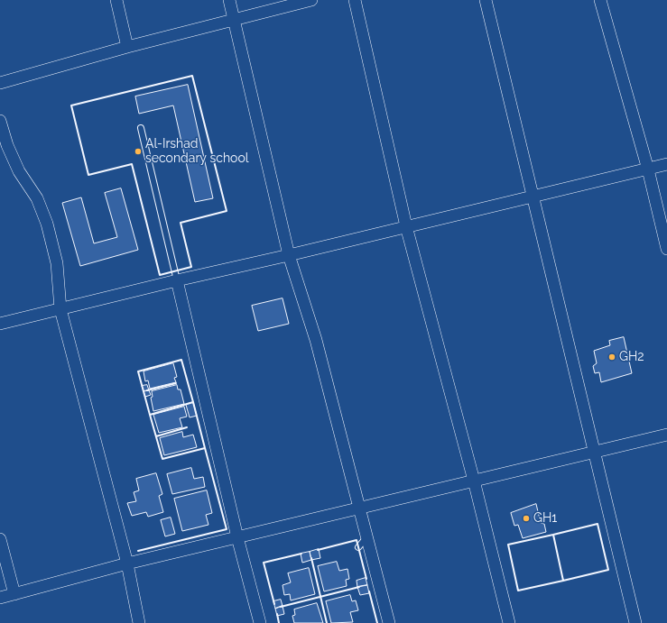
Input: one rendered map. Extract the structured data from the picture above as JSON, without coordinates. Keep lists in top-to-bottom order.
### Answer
{
  "places": ["Al-Irshad secondary school", "GH2", "GH1"]
}
